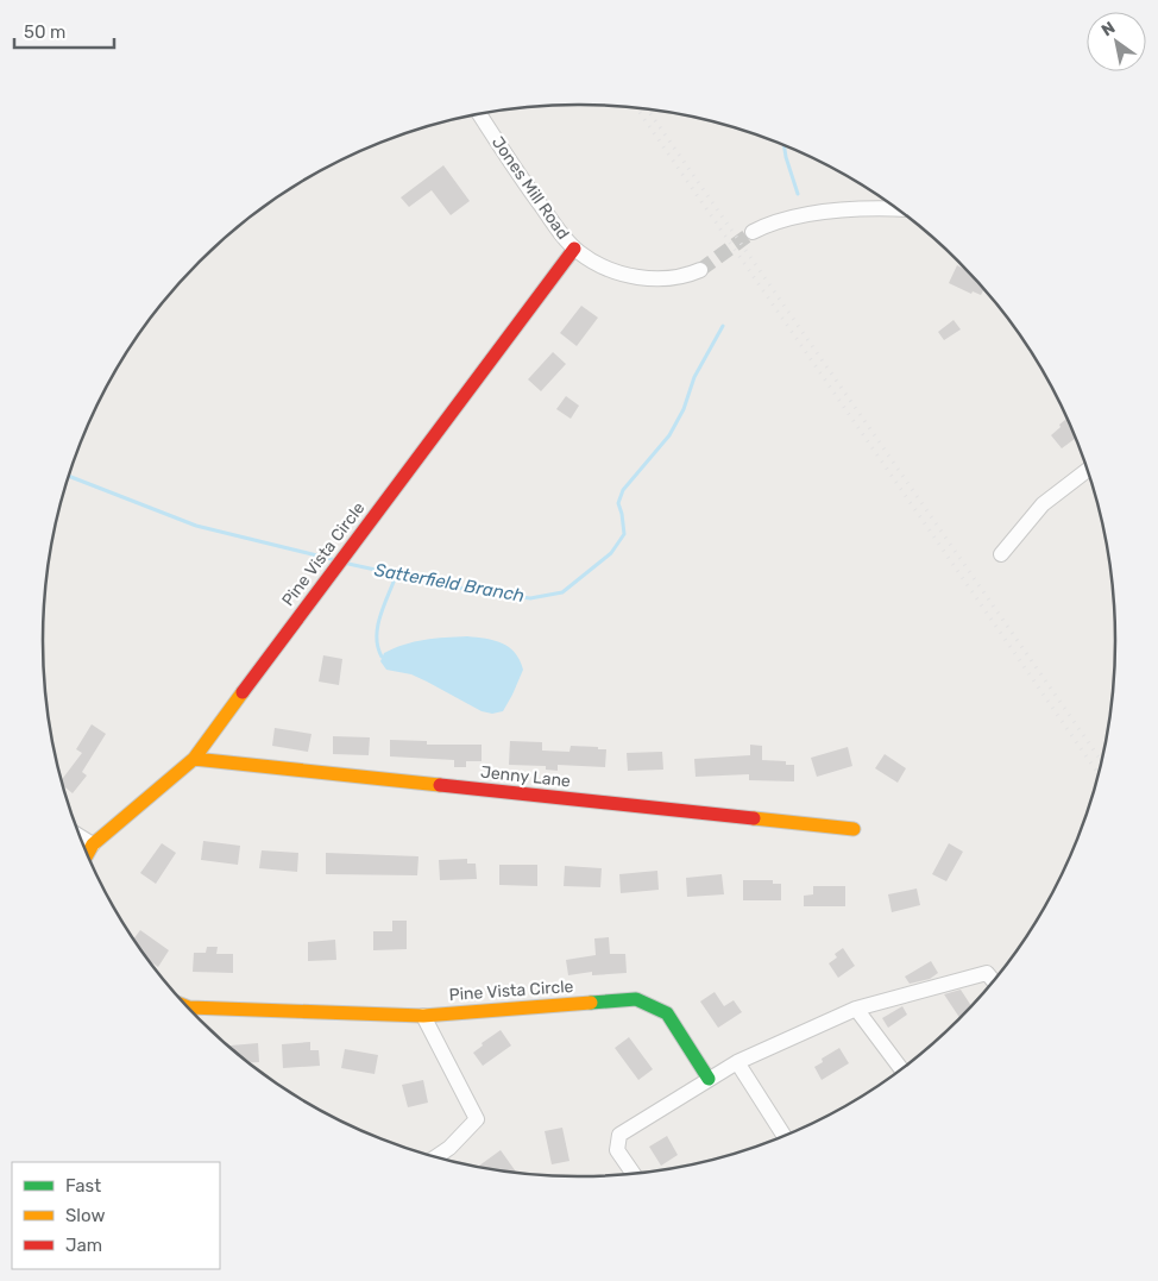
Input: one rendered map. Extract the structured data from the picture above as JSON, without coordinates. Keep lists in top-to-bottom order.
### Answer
{
  "streets": {
    "street": ["Jones Mill Road", "Pine Vista Circle", "Jenny Lane"]
  },
  "crossings": [
    ["Jones Mill Road", "Pine Vista Circle"],
    ["Pine Vista Circle", "Jenny Lane"]
  ],
  "water": ["Satterfield Branch"],
  "legend": ["Fast", "Slow", "Jam"],
  "scale_bar": "50 m",
  "north": "top left"
}
